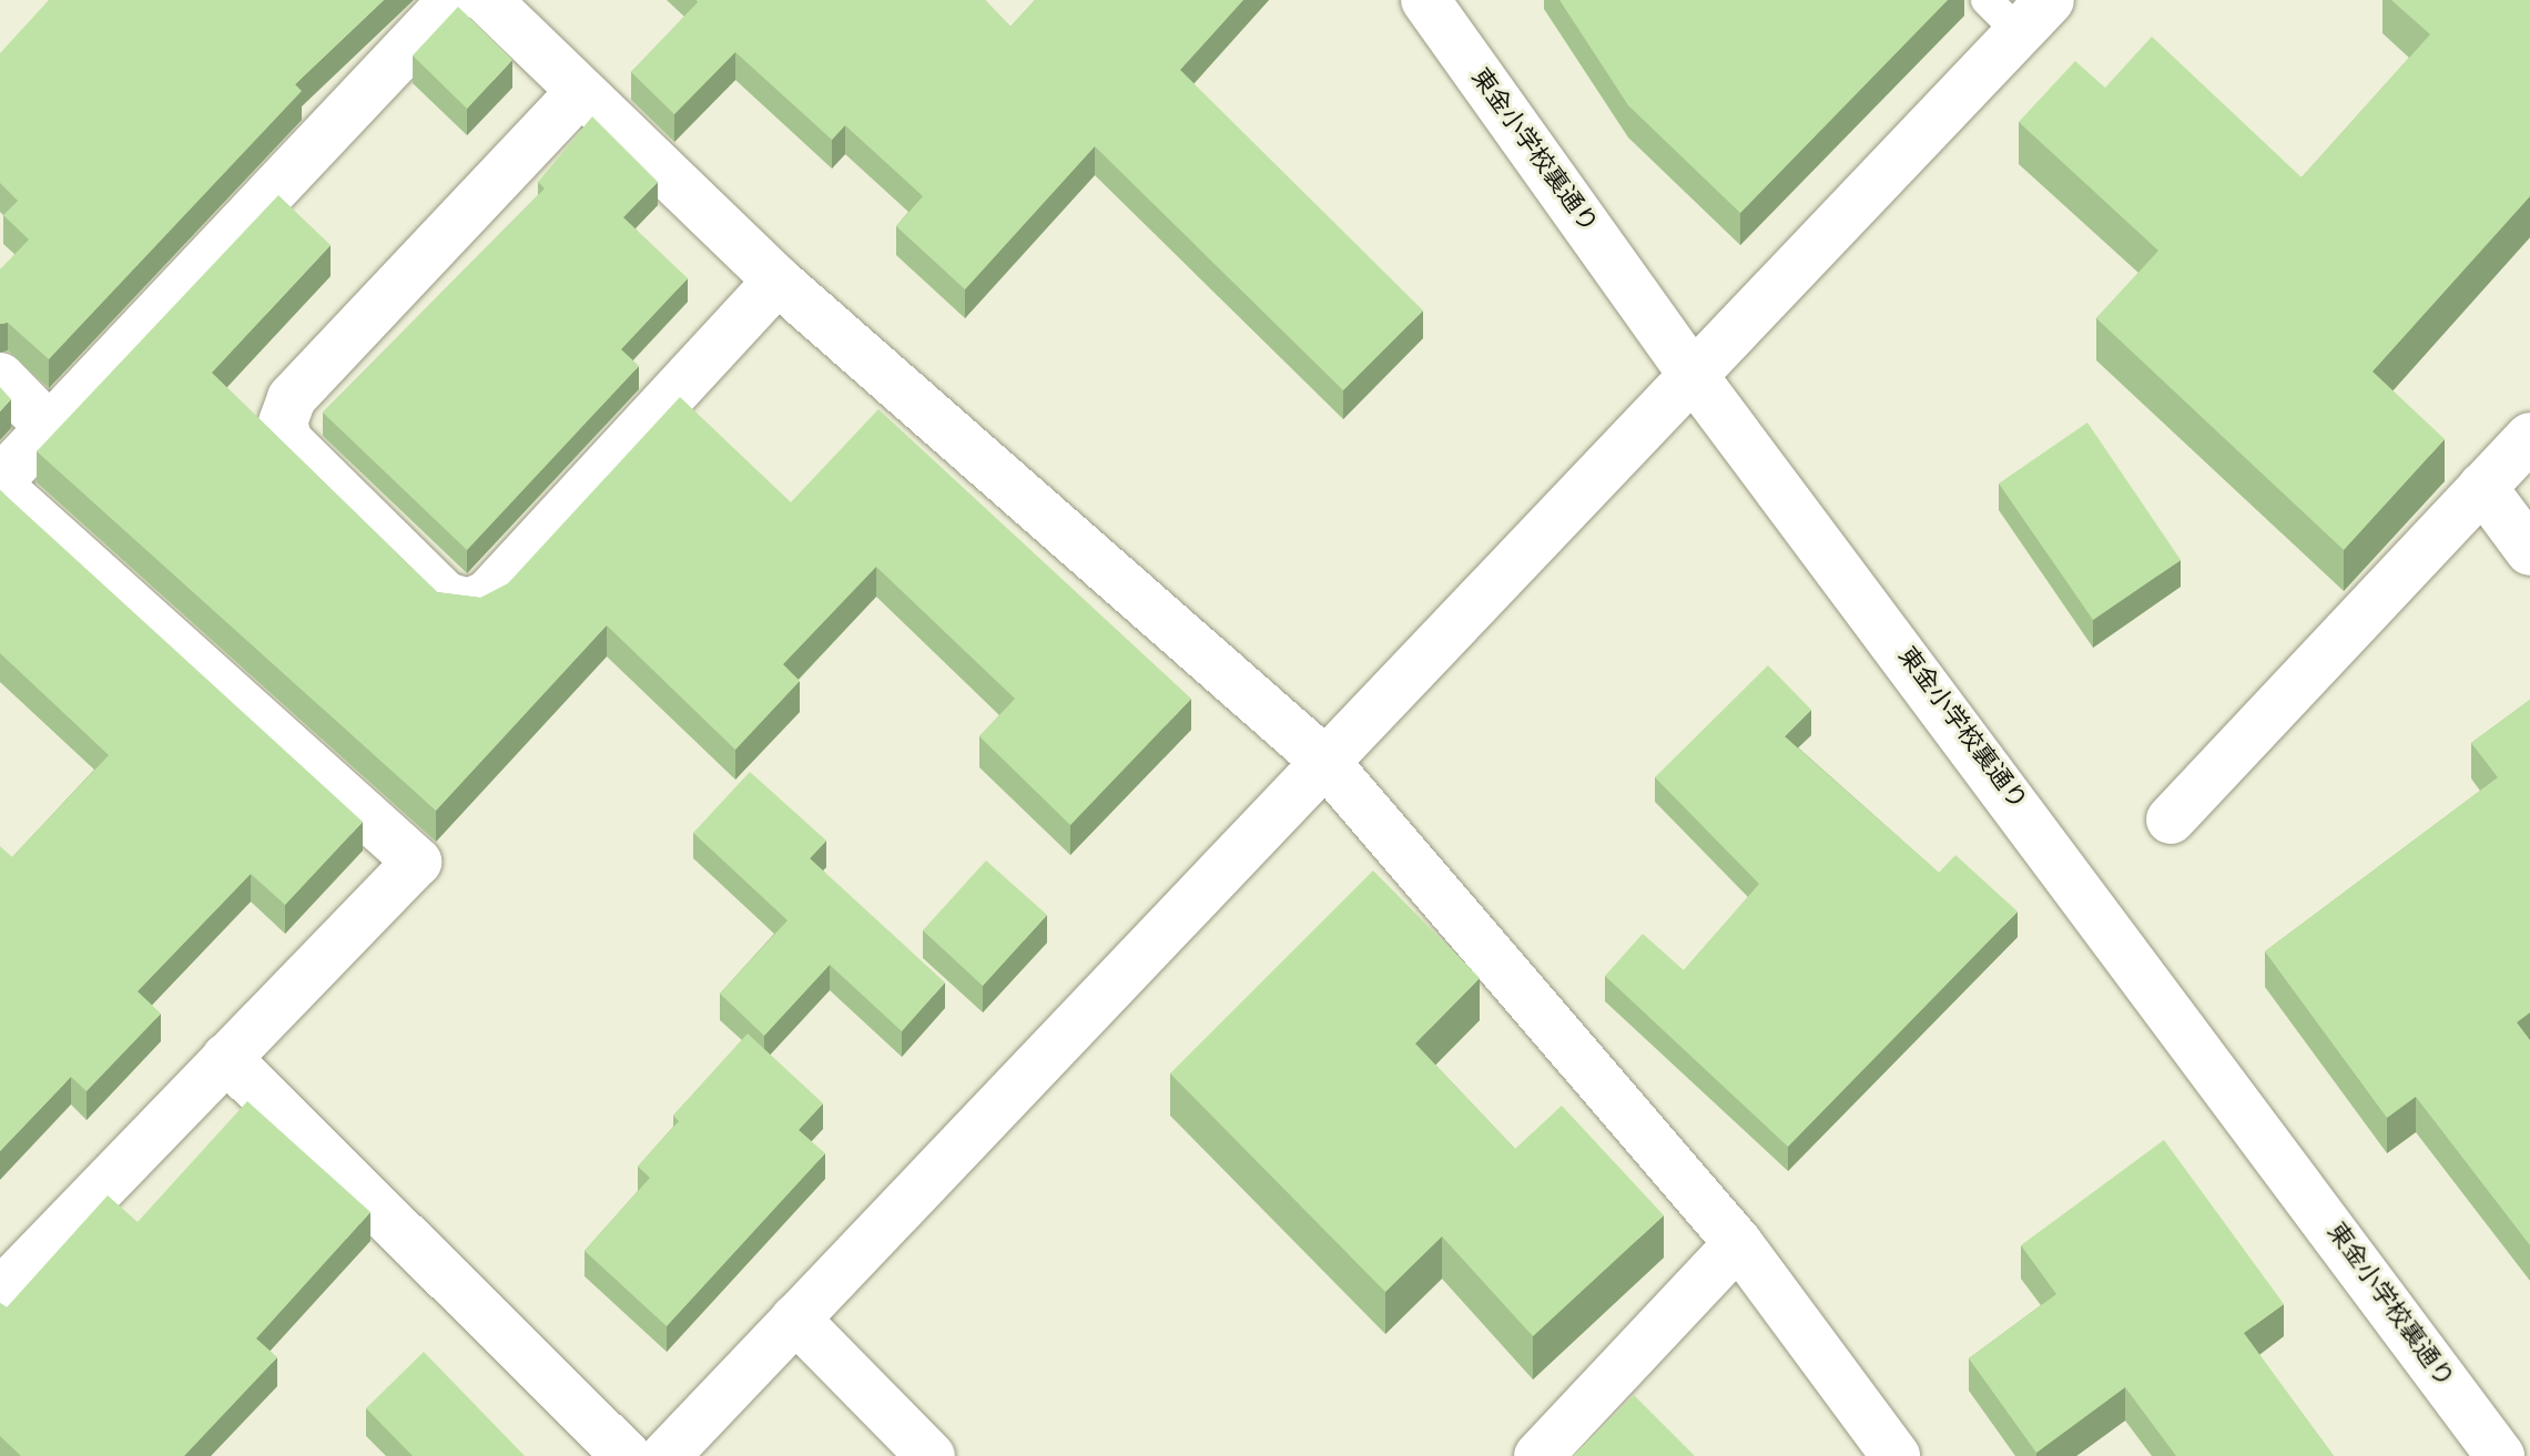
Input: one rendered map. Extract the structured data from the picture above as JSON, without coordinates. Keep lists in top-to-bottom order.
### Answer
{
  "streets": {
    "street": ["東金小学校裏通り"]
  }
}
